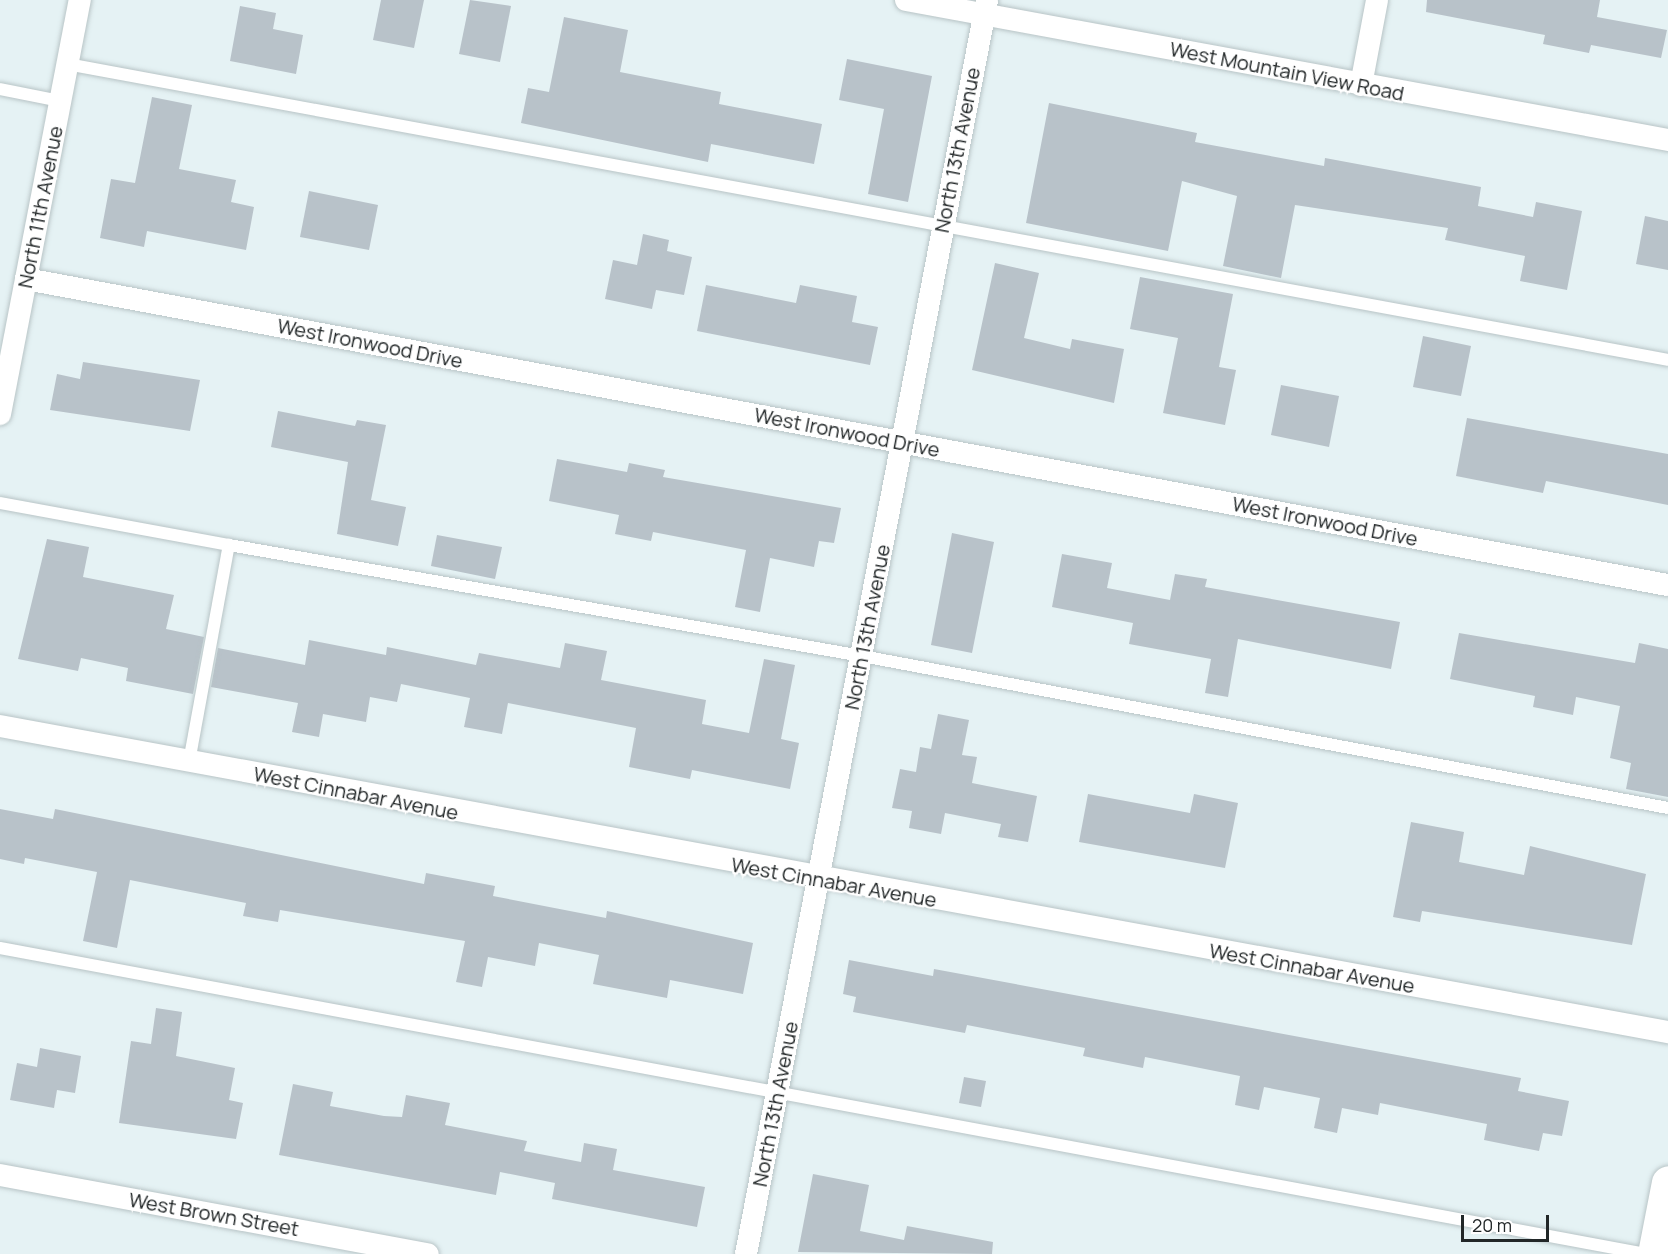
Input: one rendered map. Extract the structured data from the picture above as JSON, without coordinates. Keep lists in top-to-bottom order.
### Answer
{
  "streets": {
    "street": [
      "West Mountain View Road",
      "North 13th Avenue",
      "North 11th Avenue",
      "West Ironwood Drive",
      "West Cinnabar Avenue",
      "West Brown Street"
    ]
  },
  "crossings": [
    ["West Mountain View Road", "North 13th Avenue"],
    ["North 13th Avenue", "West Ironwood Drive"],
    ["North 13th Avenue", "West Cinnabar Avenue"],
    ["North 11th Avenue", "West Ironwood Drive"]
  ],
  "scale_bar": "20 m"
}
